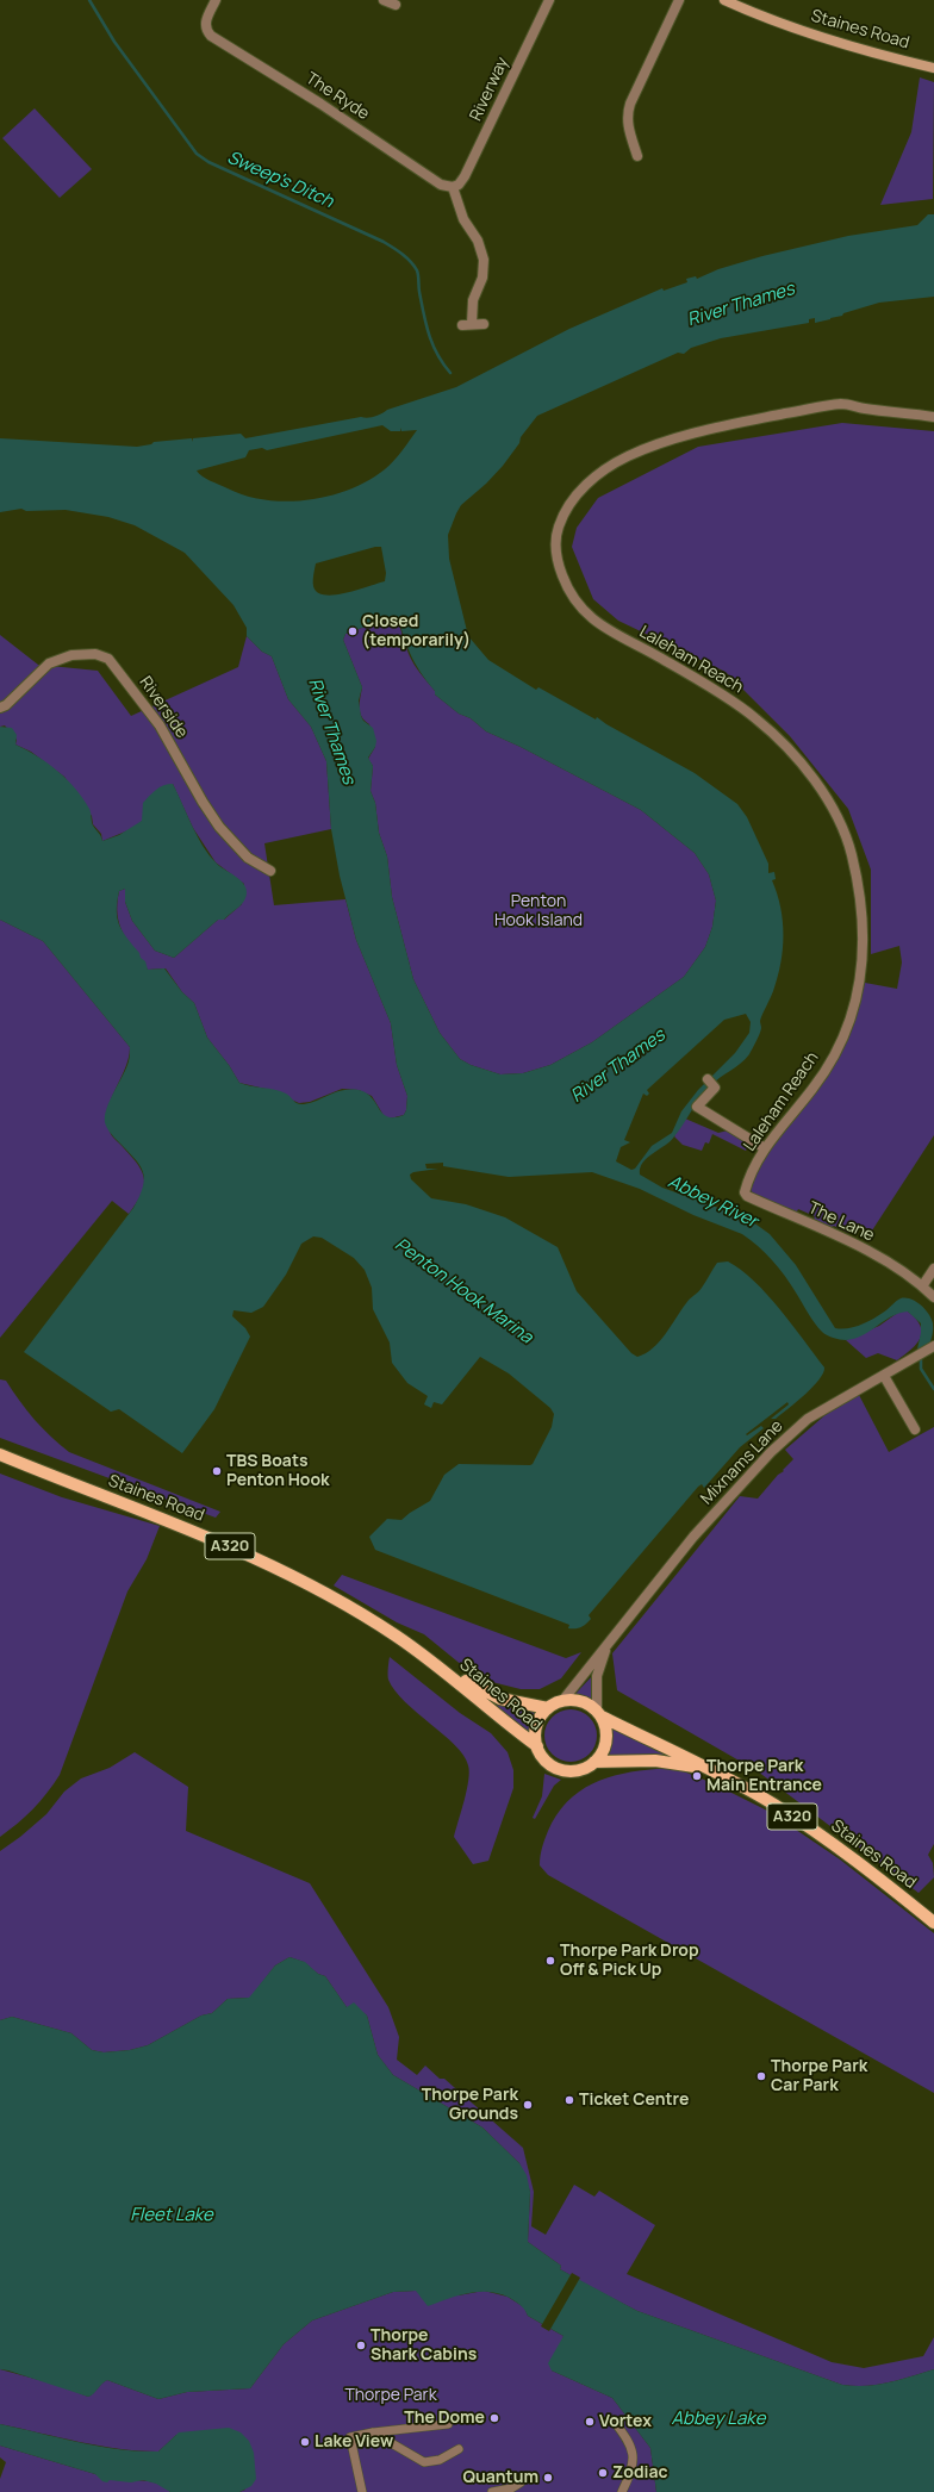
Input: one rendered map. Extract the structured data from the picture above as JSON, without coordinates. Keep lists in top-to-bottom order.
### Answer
{
  "streets": {
    "main road": ["Staines Road", "A320"],
    "street": [
      "Riverway",
      "The Ryde",
      "Laleham Reach",
      "Riverside",
      "The Lane",
      "Mixnams Lane"
    ]
  },
  "crossings": [
    ["Staines Road", "Mixnams Lane"],
    ["Riverway", "The Ryde"],
    ["Laleham Reach", "The Lane"]
  ],
  "water": [
    "Sweep's Ditch",
    "River Thames",
    "Abbey River",
    "Penton Hook Marina",
    "Fleet Lake",
    "Abbey Lake"
  ],
  "parks": ["Penton Hook Island", "Thorpe Park"],
  "places": [
    "Closed (temporarily)",
    "TBS Boats Penton Hook",
    "Thorpe Park Main Entrance",
    "Thorpe Park Drop Off & Pick Up",
    "Thorpe Park Car Park",
    "Ticket Centre",
    "Thorpe Park Grounds",
    "Thorpe Shark Cabins",
    "The Dome",
    "Vortex",
    "Lake View",
    "Zodiac",
    "Quantum"
  ]
}
